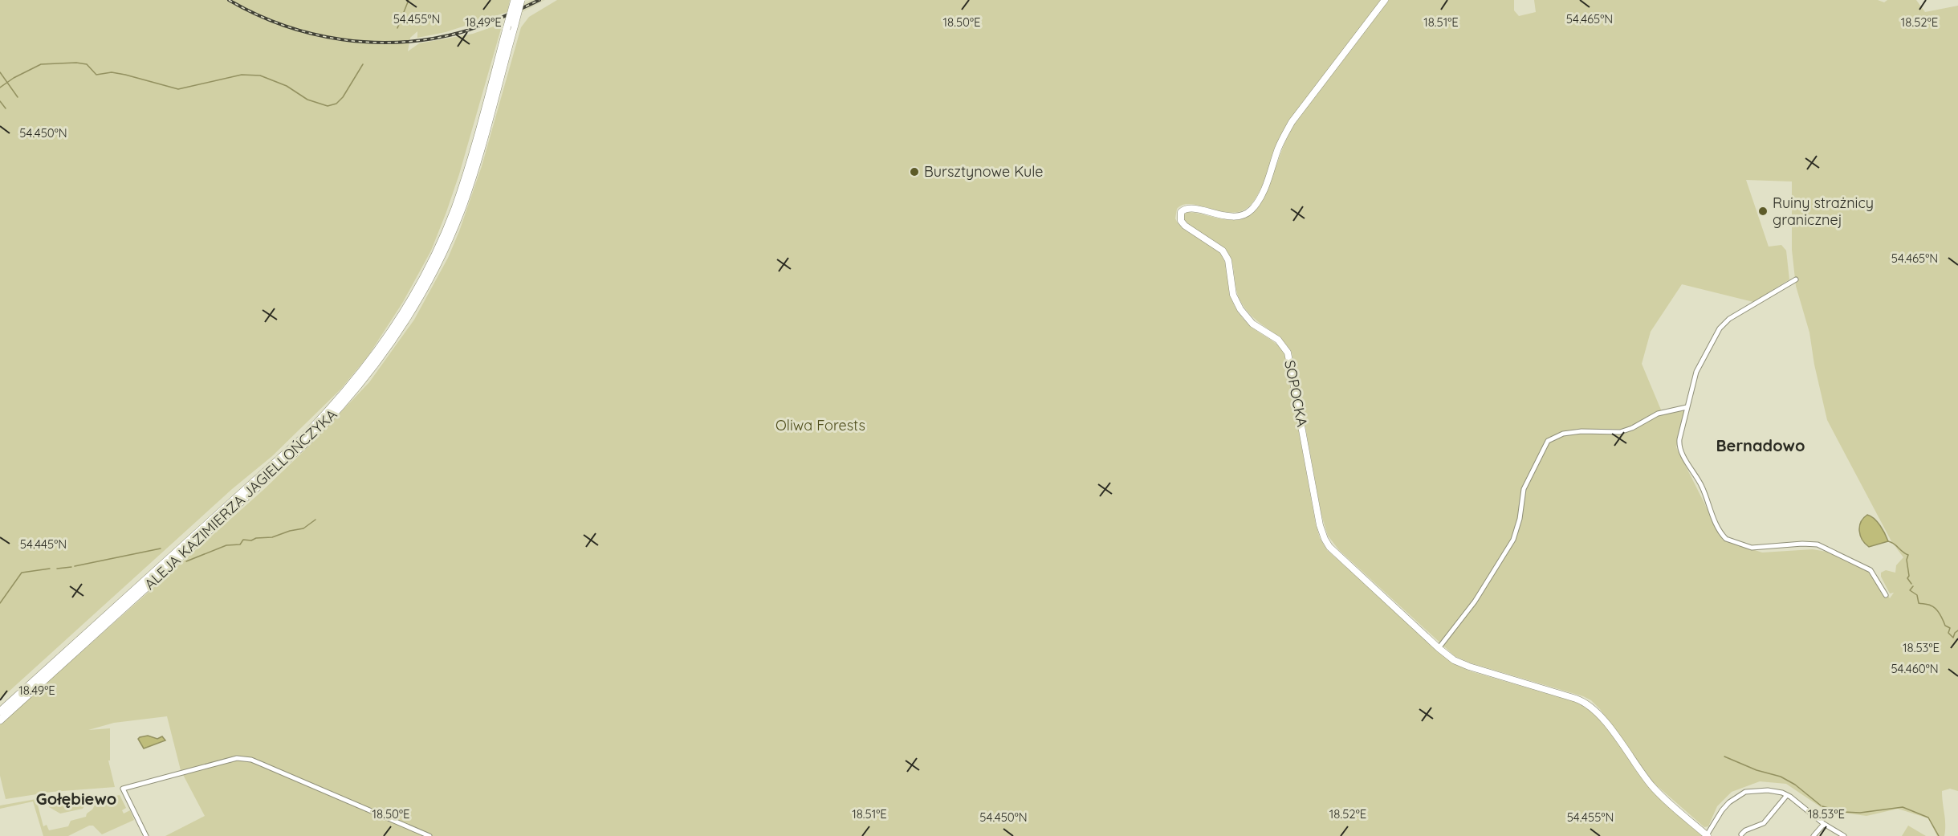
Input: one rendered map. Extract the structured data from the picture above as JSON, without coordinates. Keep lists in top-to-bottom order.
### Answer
{
  "streets": {
    "highway": ["ALEJA KAZIMIERZA JAGIELLOŃCZYKA"],
    "main road": ["SOPOCKA"]
  },
  "districts": ["Bernadowo", "Gołębiewo"],
  "parks": ["Oliwa Forests"],
  "places": ["Bursztynowe Kule", "Ruiny strażnicy granicznej"],
  "coordinates": [
    "54.465°N",
    "54.455°N",
    "18.49°E",
    "18.50°E",
    "18.51°E",
    "18.52°E",
    "54.450°N",
    "54.445°N",
    "18.53°E",
    "54.460°N"
  ]
}
